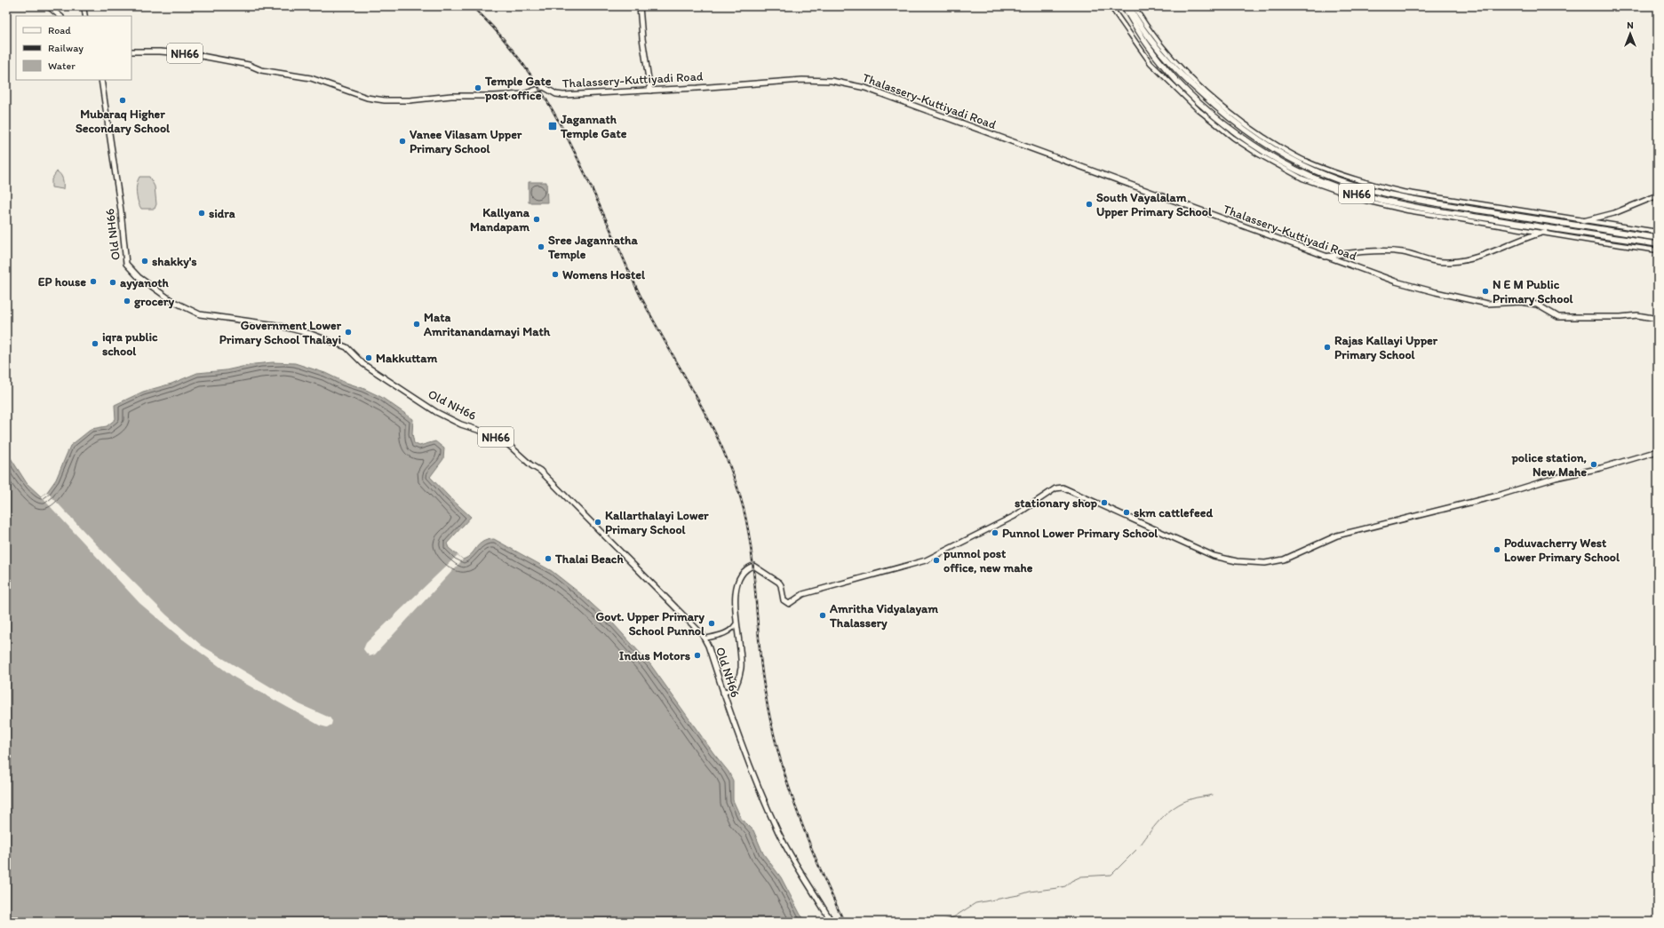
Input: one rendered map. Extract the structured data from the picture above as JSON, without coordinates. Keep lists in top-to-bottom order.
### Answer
{
  "streets": {
    "highway": ["NH66"],
    "main road": ["Thalassery-Kuttiyadi Road", "Old NH66"]
  },
  "places": {
    "other": [
      "Temple Gate post office",
      "Mubaraq Higher Secondary School",
      "Vanee Vilasam Upper Primary School",
      "South Vayalalam Upper Primary School",
      "sidra",
      "Kallyana Mandapam",
      "Sree Jagannatha Temple",
      "shakky's",
      "Womens Hostel",
      "EP house",
      "ayyanoth",
      "N E M Public Primary School",
      "grocery",
      "Mata Amritanandamayi Math",
      "Government Lower Primary School Thalayi",
      "iqra public school",
      "Rajas Kallayi Upper Primary School",
      "Makkuttam",
      "police station, New Mahe",
      "stationary shop",
      "skm cattlefeed",
      "Kallarthalayi Lower Primary School",
      "Punnol Lower Primary School",
      "Poduvacherry West Lower Primary School",
      "Thalai Beach",
      "punnol post office, new mahe",
      "Amritha Vidyalayam Thalassery",
      "Govt. Upper Primary School Punnol",
      "Indus Motors"
    ],
    "transit": ["Jagannath Temple Gate"]
  },
  "legend": ["Road", "Railway", "Water"],
  "north": "top"
}
